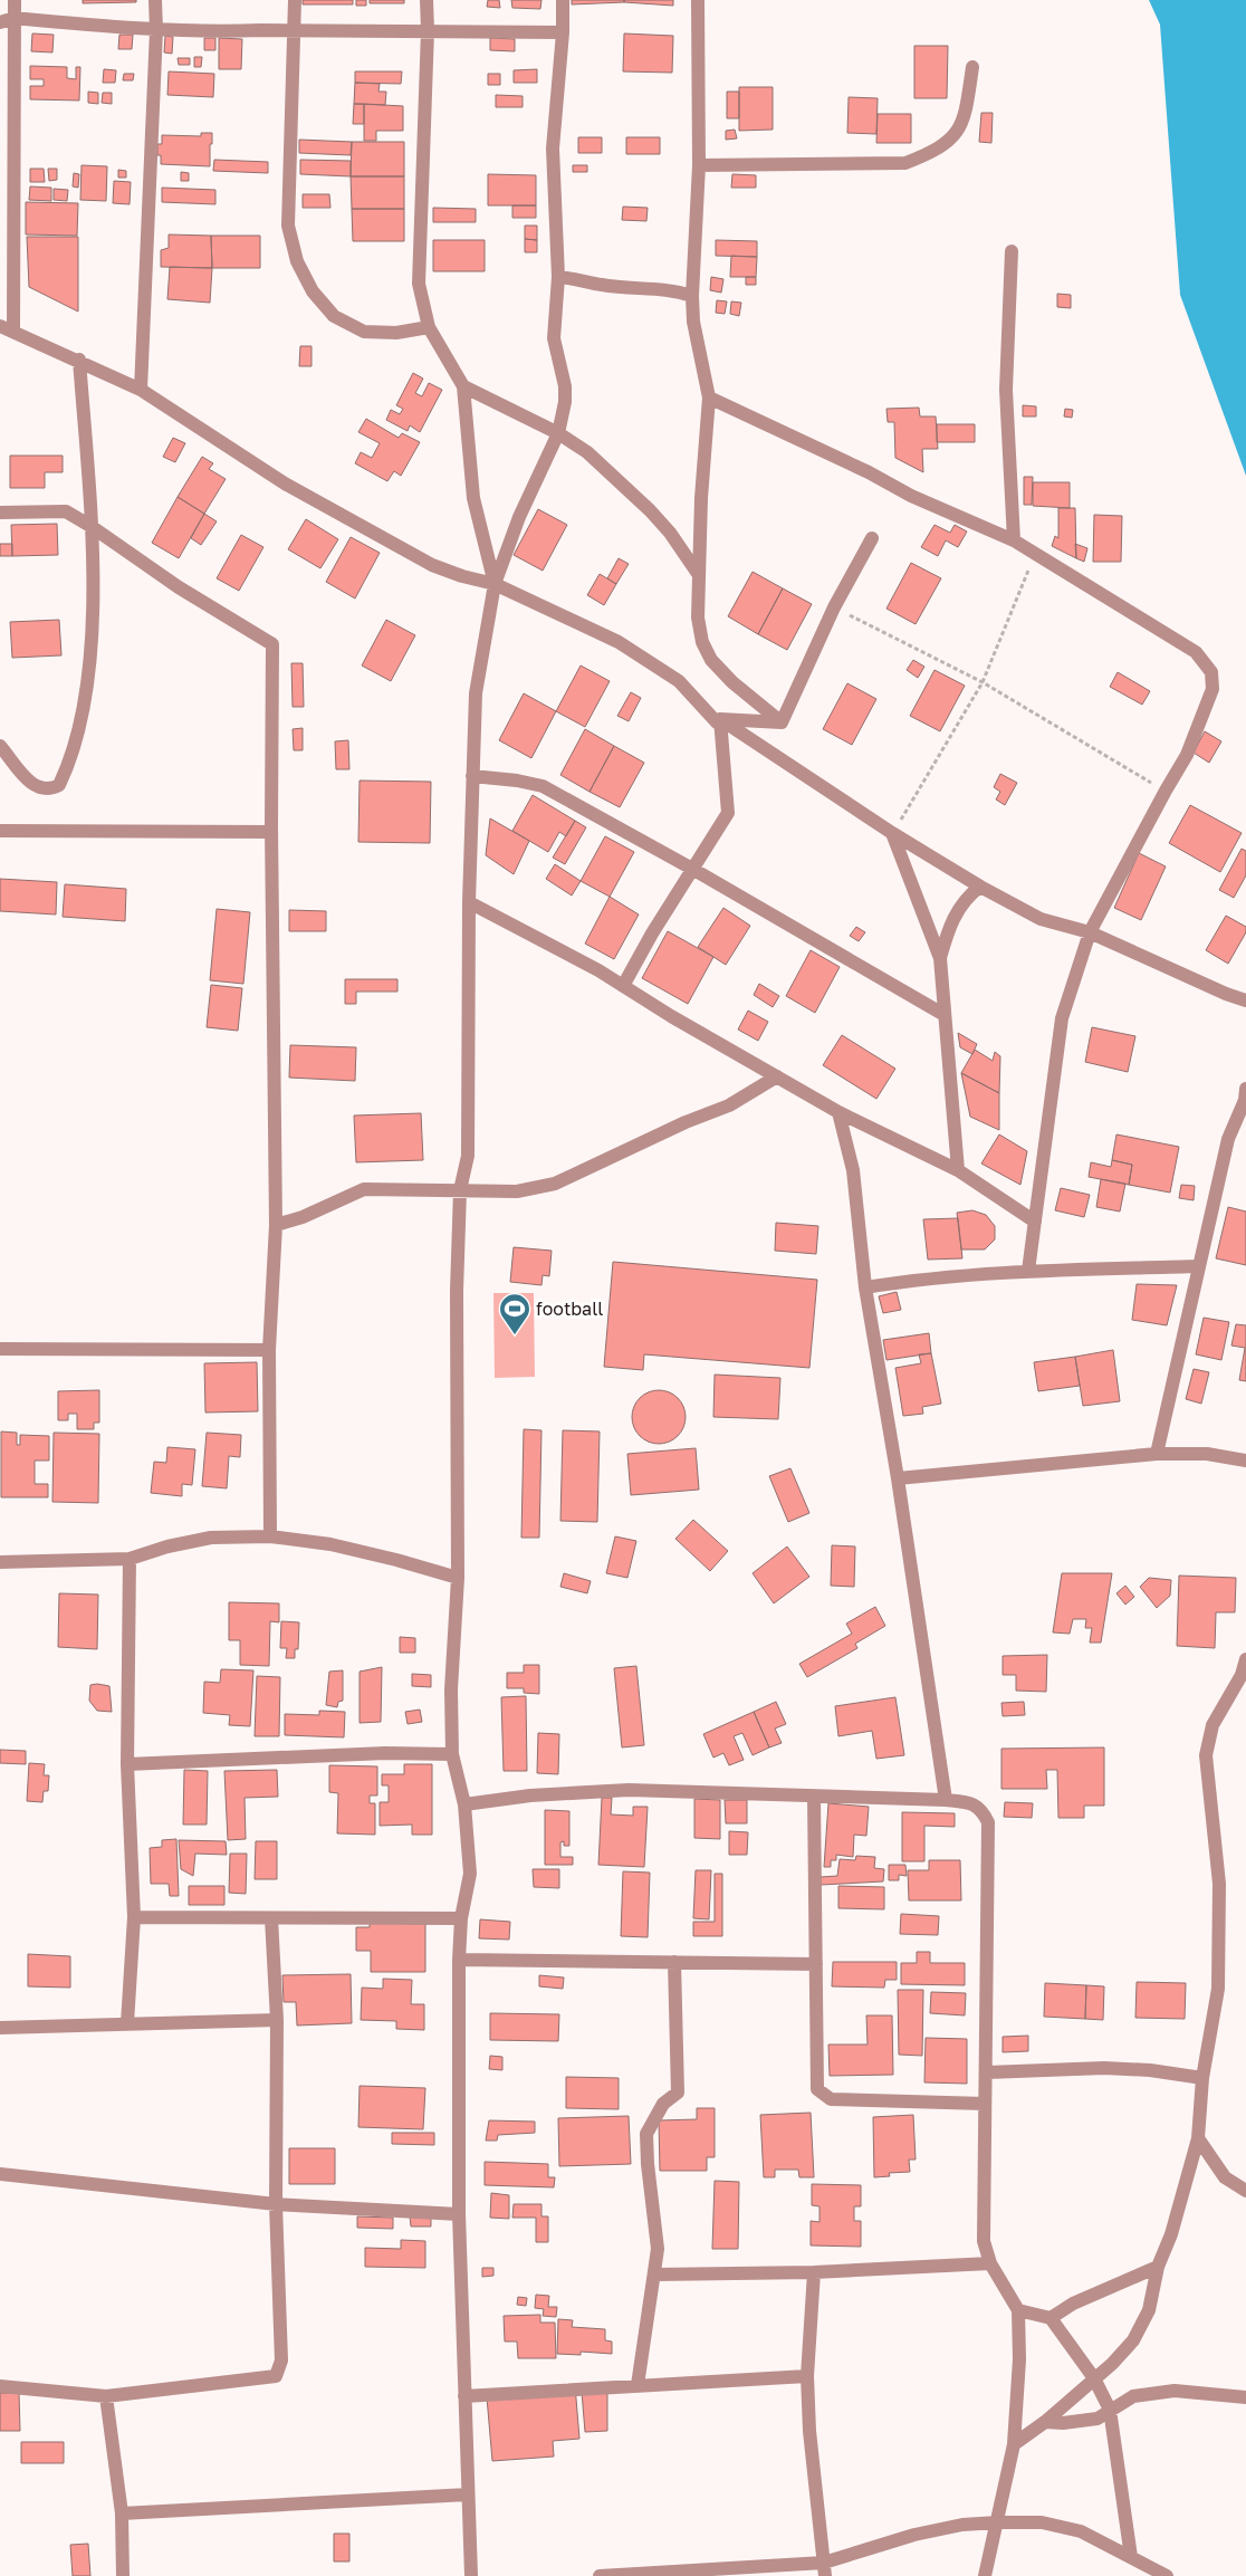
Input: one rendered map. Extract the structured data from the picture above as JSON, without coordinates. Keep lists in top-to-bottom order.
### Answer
{
  "places": {
    "sports": ["football"]
  }
}
